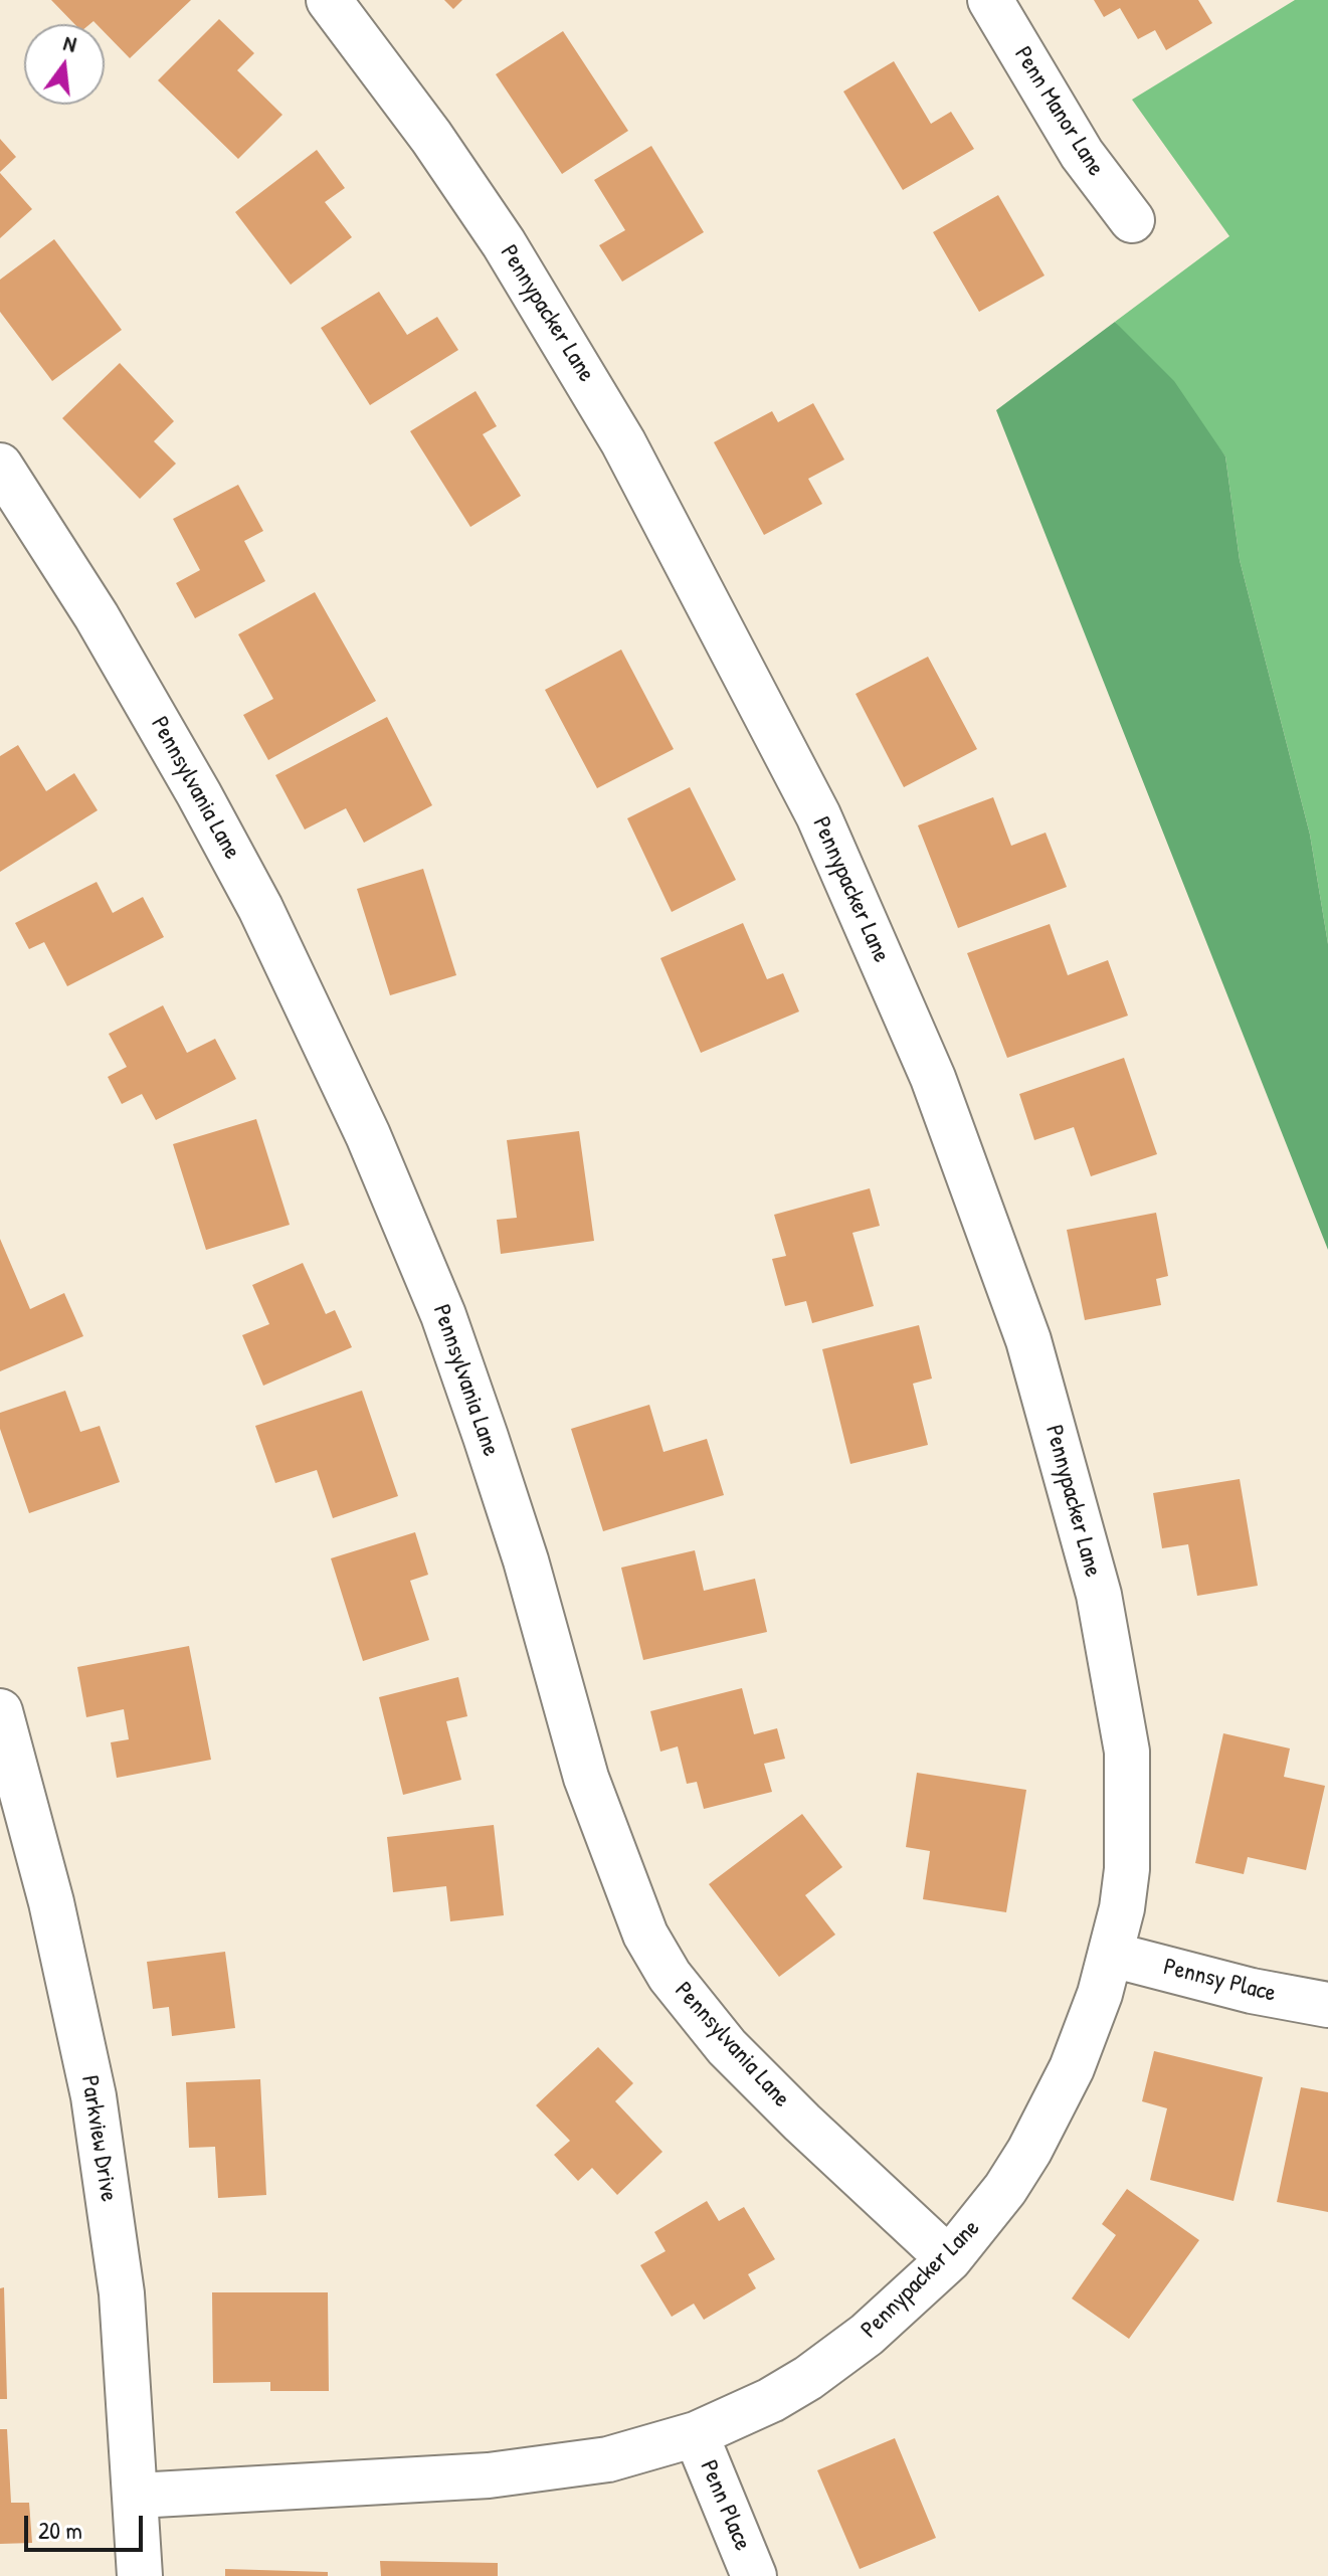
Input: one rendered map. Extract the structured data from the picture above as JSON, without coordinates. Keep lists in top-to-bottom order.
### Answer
{
  "streets": {
    "street": [
      "Penn Manor Lane",
      "Pennypacker Lane",
      "Pennsylvania Lane",
      "Pennsy Place",
      "Parkview Drive",
      "Penn Place"
    ]
  },
  "crossings": [
    ["Pennypacker Lane", "Pennsylvania Lane"],
    ["Pennypacker Lane", "Pennsy Place"],
    ["Pennypacker Lane", "Parkview Drive"],
    ["Pennypacker Lane", "Penn Place"]
  ],
  "scale_bar": "20 m",
  "north": "top"
}
